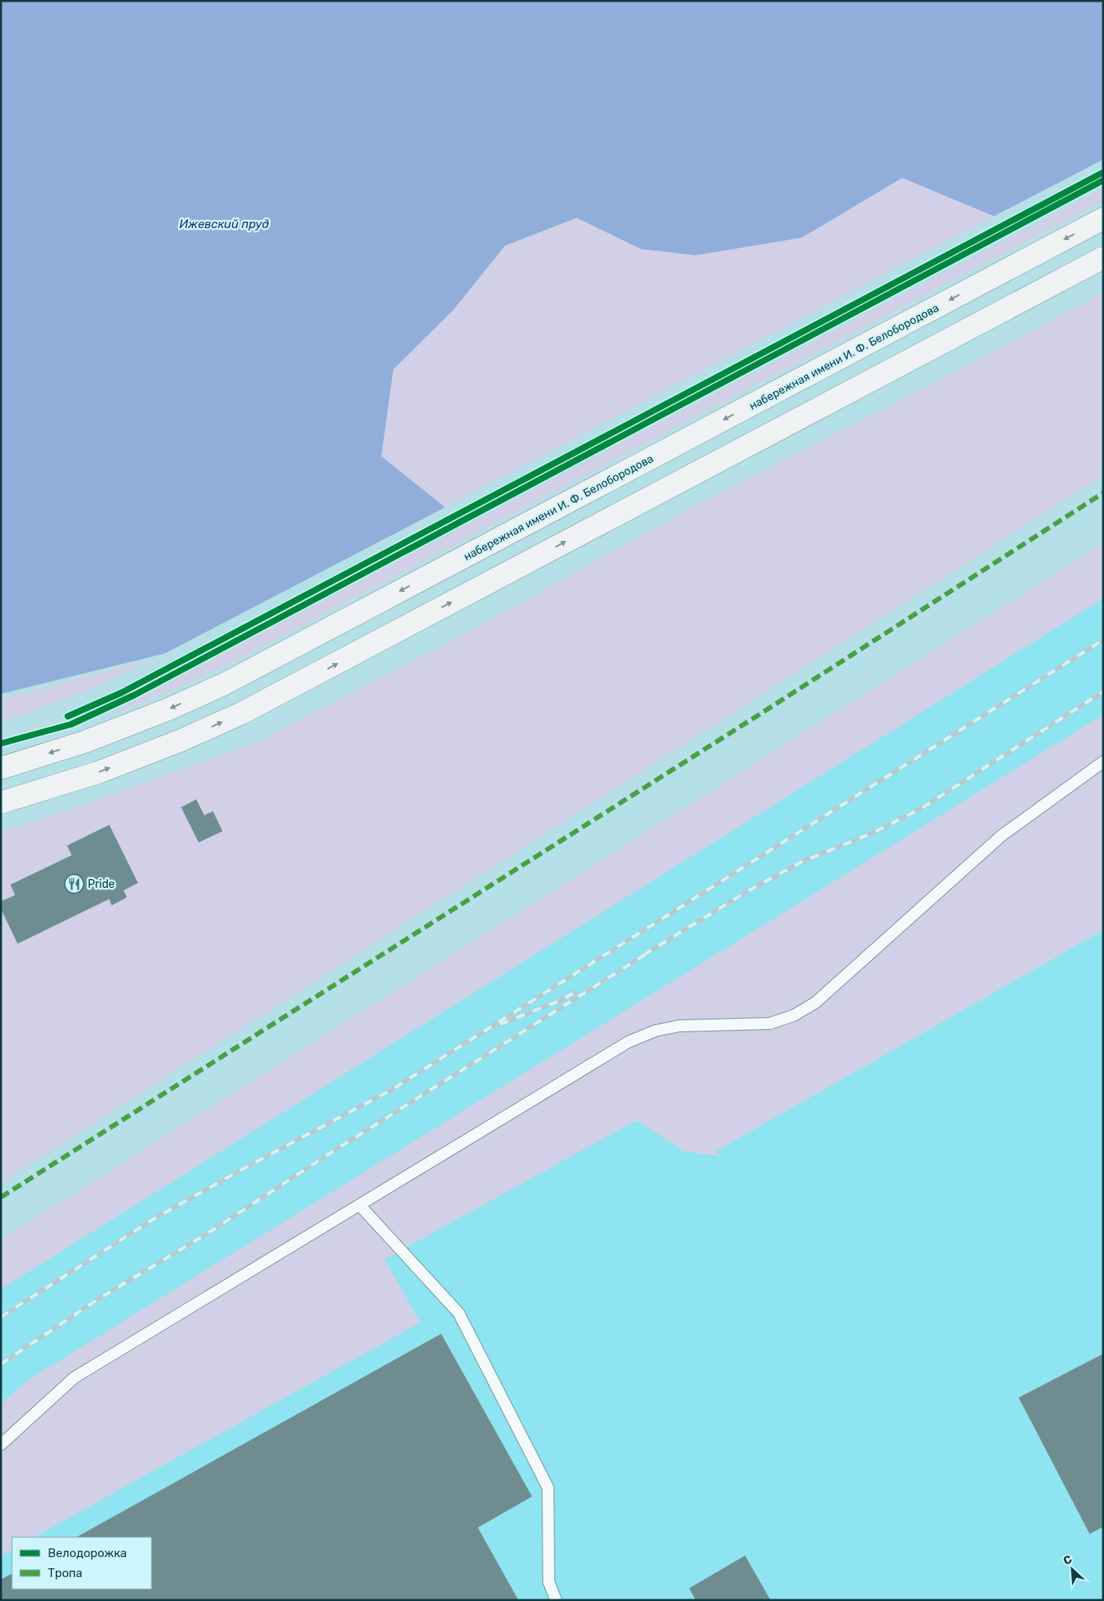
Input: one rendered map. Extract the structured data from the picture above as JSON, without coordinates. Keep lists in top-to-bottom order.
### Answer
{
  "streets": {
    "main road": ["набережная имени И. Ф. Белобородова"]
  },
  "water": ["Ижевский пруд"],
  "places": {
    "restaurant": ["Pride"]
  },
  "legend": ["Велодорожка", "Тропа"],
  "north": "top left"
}
